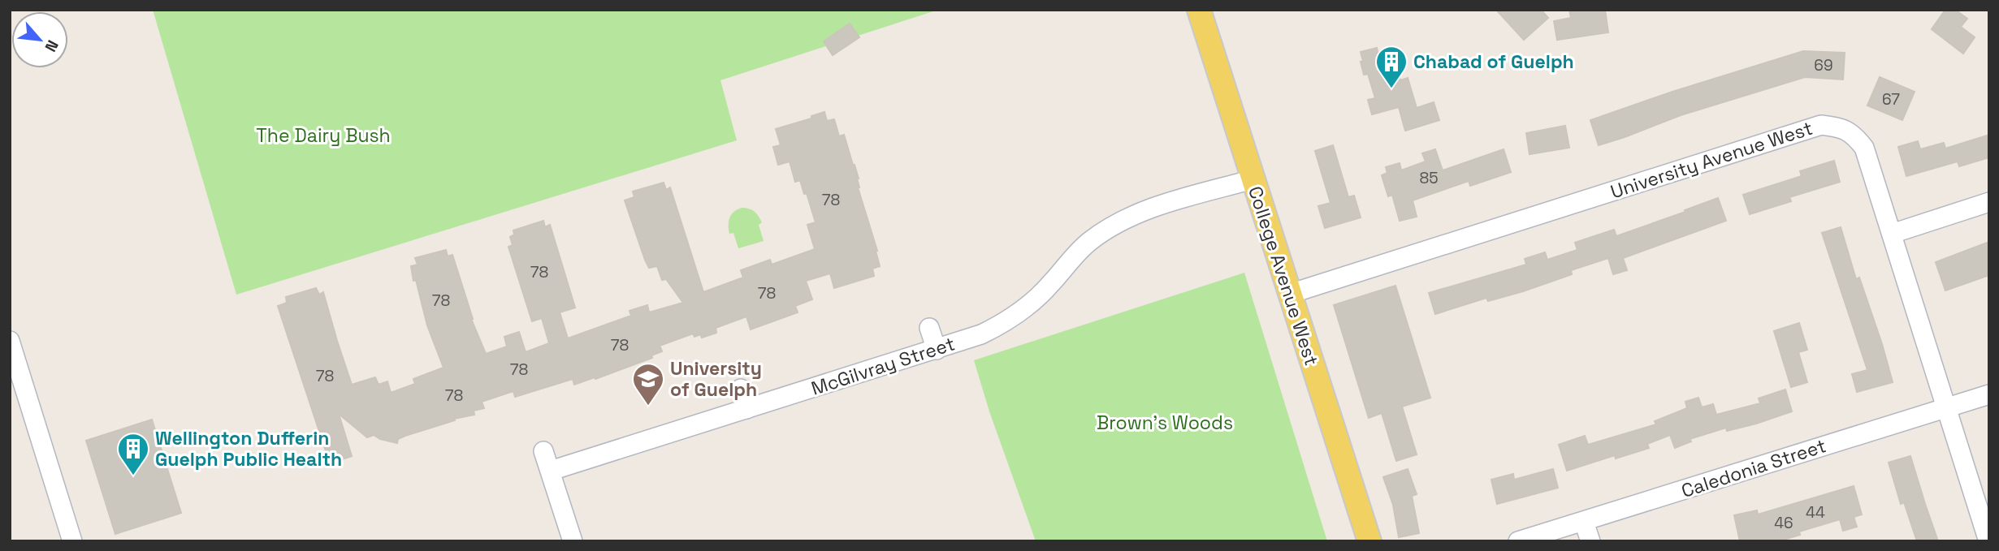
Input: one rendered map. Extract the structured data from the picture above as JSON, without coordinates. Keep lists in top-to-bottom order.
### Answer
{
  "streets": {
    "main road": ["College Avenue West"],
    "street": ["University Avenue West", "McGilvray Street", "Caledonia Street"]
  },
  "crossings": [
    ["University Avenue West", "College Avenue West"],
    ["University Avenue West", "Caledonia Street"],
    ["College Avenue West", "McGilvray Street"]
  ],
  "parks": ["The Dairy Bush", "Brown's Woods"],
  "places": {
    "building": ["Chabad of Guelph", "Wellington Dufferin Guelph Public Health"],
    "school or university": ["University of Guelph"]
  },
  "house_numbers": [
    "69",
    "67",
    "85",
    "78",
    "78",
    "78",
    "78",
    "78",
    "78",
    "78",
    "78",
    "44",
    "46"
  ],
  "north": "bottom right"
}
